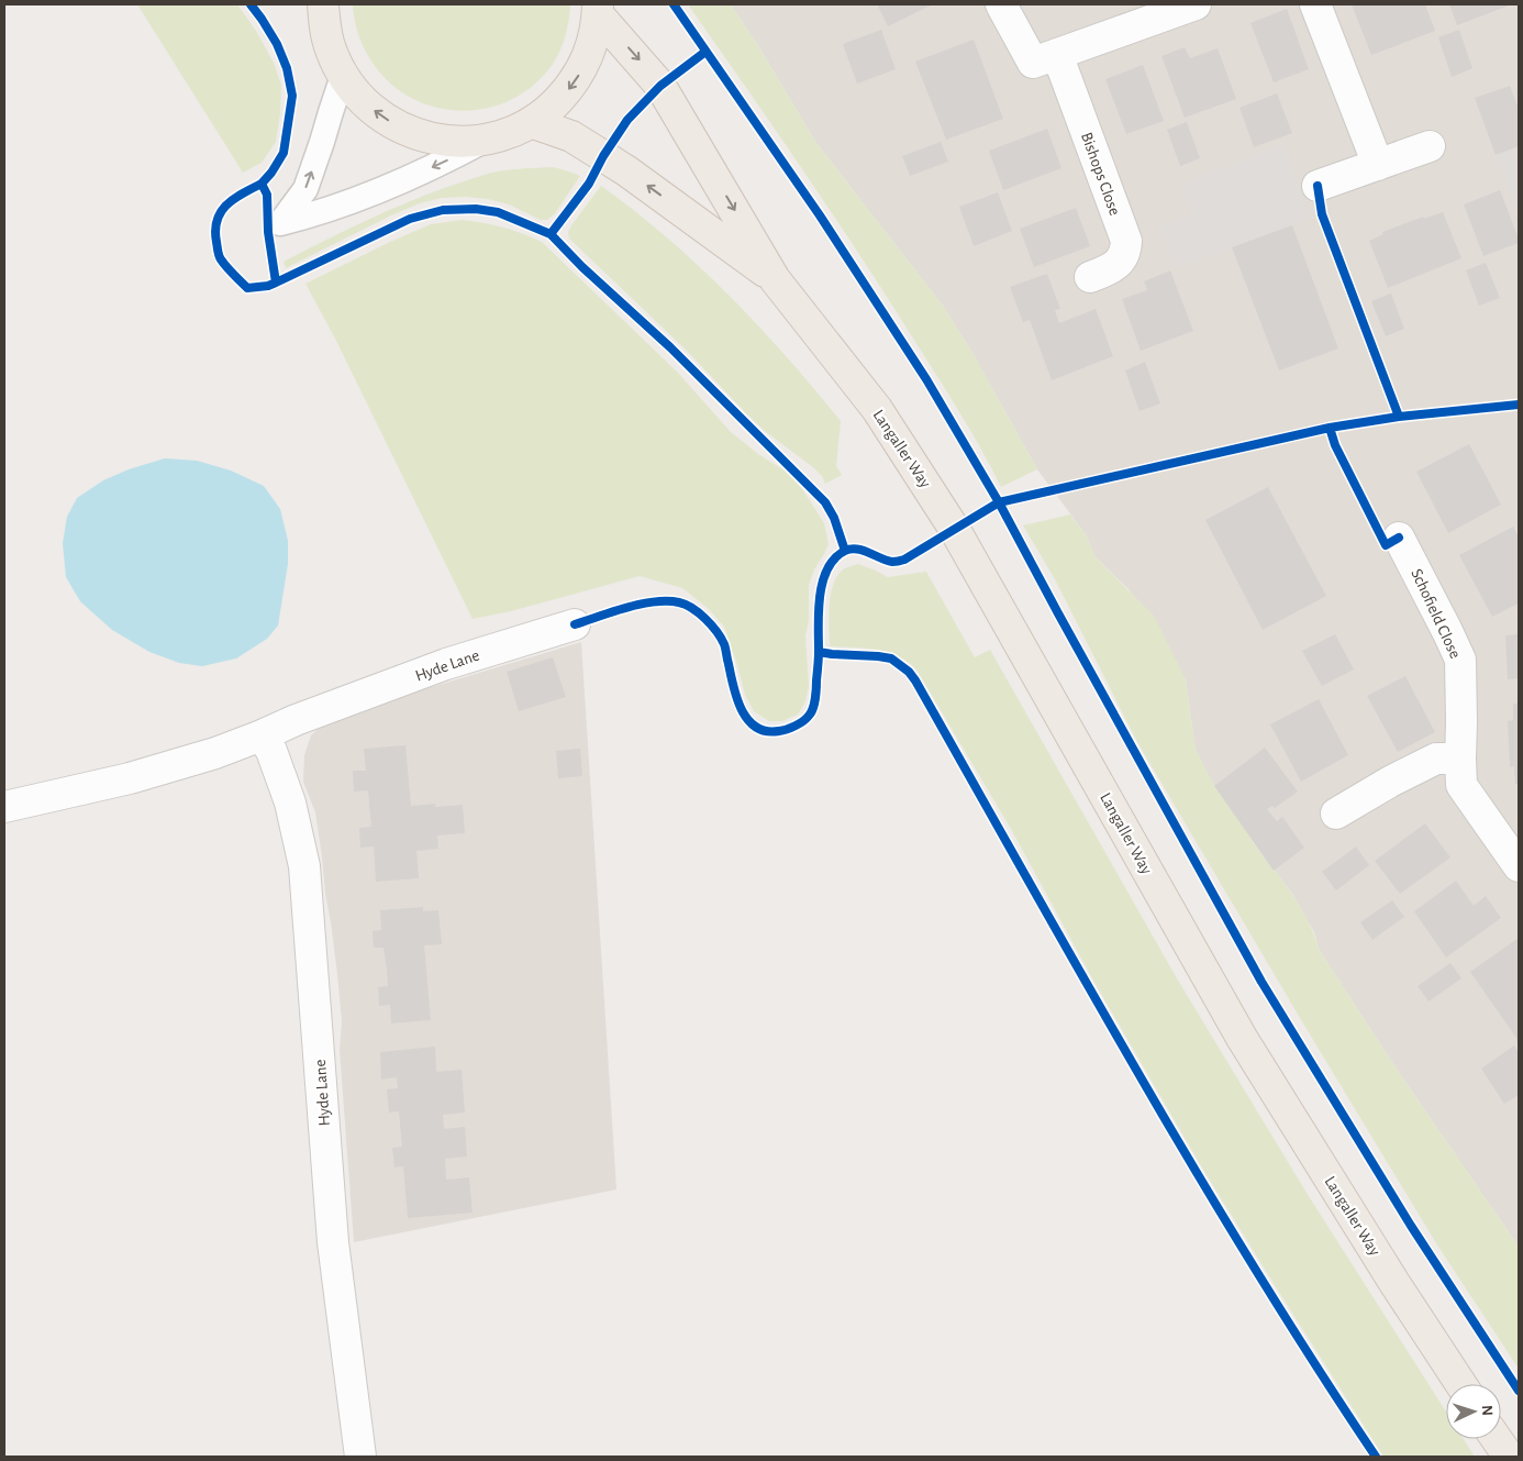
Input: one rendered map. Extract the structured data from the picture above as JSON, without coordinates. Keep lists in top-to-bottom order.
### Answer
{
  "streets": {
    "main road": ["Langaller Way"],
    "street": ["Bishops Close", "Schofield Close", "Hyde Lane"]
  },
  "north": "right"
}
